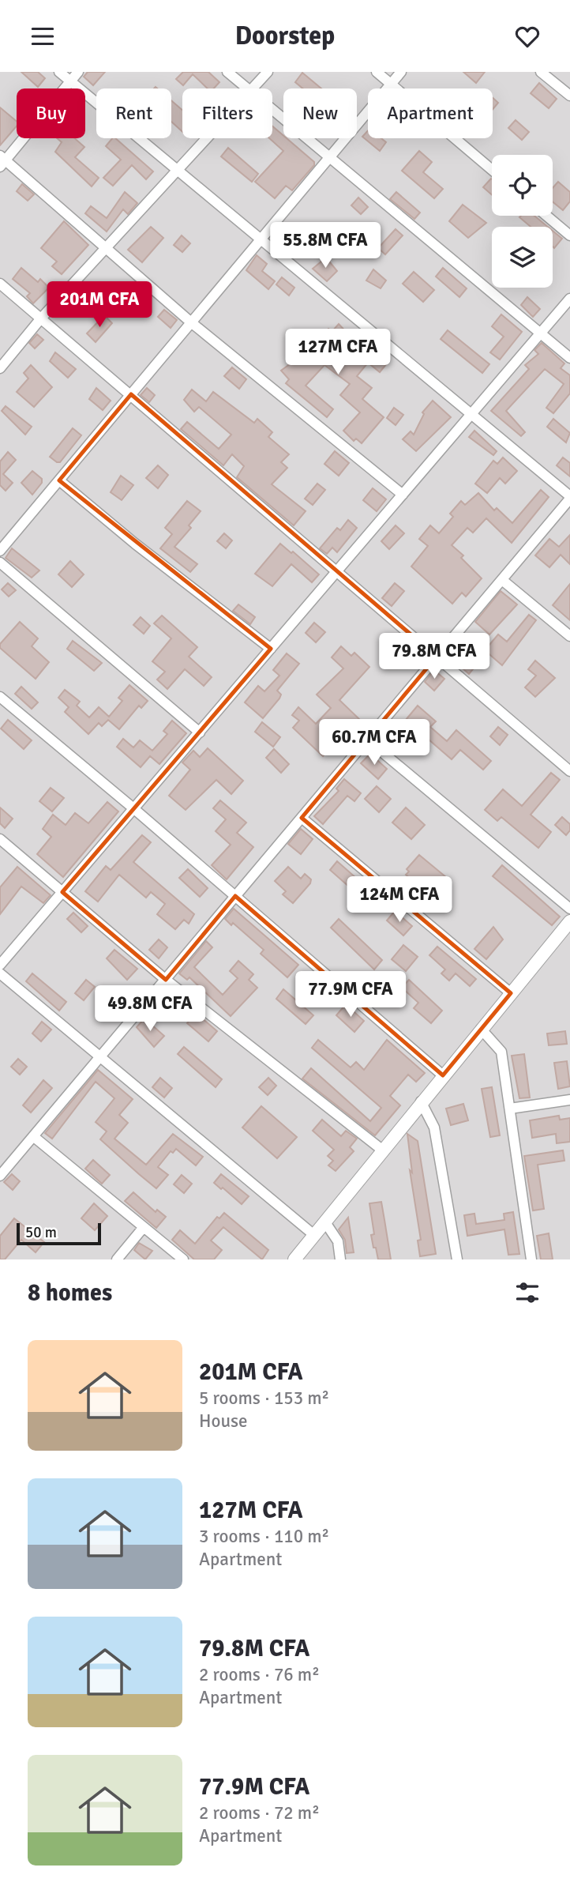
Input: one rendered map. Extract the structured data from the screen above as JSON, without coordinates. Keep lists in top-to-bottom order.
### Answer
{
  "scale_bar": "50 m",
  "page": {
    "header": "Doorstep",
    "chip": [
      "Buy",
      "Rent",
      "Filters",
      "New",
      "Apartment"
    ],
    "price": [
      "55.8M CFA",
      "201M CFA",
      "127M CFA",
      "79.8M CFA",
      "60.7M CFA",
      "124M CFA",
      "77.9M CFA",
      "49.8M CFA"
    ],
    "scale": "50 m",
    "heading": "8 homes",
    "list": [
      {
        "name": "201M CFA",
        "note": "5 rooms · 153 m² · House"
      },
      {
        "name": "127M CFA",
        "note": "3 rooms · 110 m² · Apartment"
      },
      {
        "name": "79.8M CFA",
        "note": "2 rooms · 76 m² · Apartment"
      },
      {
        "name": "77.9M CFA",
        "note": "2 rooms · 72 m² · Apartment"
      }
    ]
  }
}
